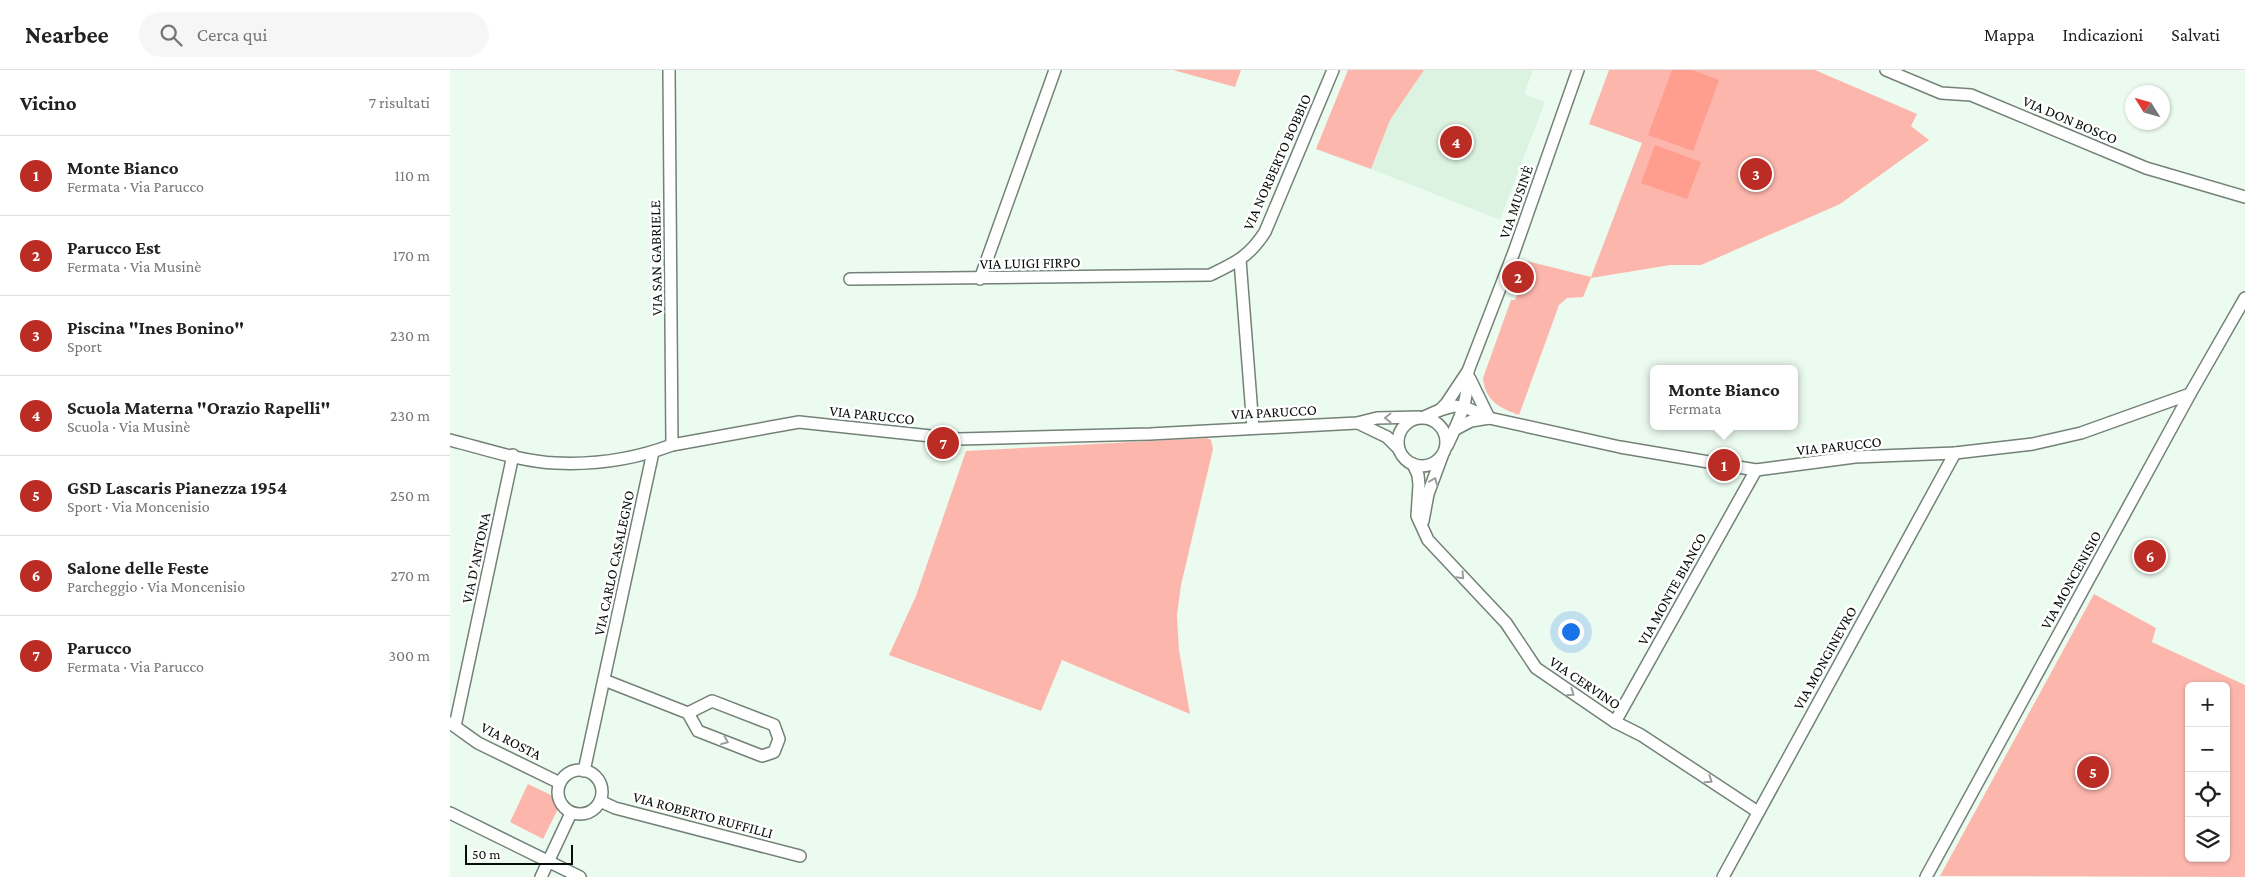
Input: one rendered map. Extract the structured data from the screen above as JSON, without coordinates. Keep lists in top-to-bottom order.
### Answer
{
  "streets": {
    "street": [
      "VIA DON BOSCO",
      "VIA NORBERTO BOBBIO",
      "VIA MUSINÈ",
      "VIA SAN GABRIELE",
      "VIA LUIGI FIRPO",
      "VIA PARUCCO",
      "VIA D'ANTONA",
      "VIA CARLO CASALEGNO",
      "VIA MONCENISIO",
      "VIA MONTE BIANCO",
      "VIA MONGINEVRO",
      "VIA CERVINO",
      "VIA ROSTA",
      "VIA ROBERTO RUFFILLI"
    ]
  },
  "crossings": [
    ["VIA NORBERTO BOBBIO", "VIA LUIGI FIRPO"],
    ["VIA SAN GABRIELE", "VIA PARUCCO"],
    ["VIA PARUCCO", "VIA D'ANTONA"],
    ["VIA PARUCCO", "VIA CARLO CASALEGNO"],
    ["VIA PARUCCO", "VIA MONCENISIO"],
    ["VIA PARUCCO", "VIA MONTE BIANCO"],
    ["VIA PARUCCO", "VIA MONGINEVRO"],
    ["VIA PARUCCO", "VIA CERVINO"],
    ["VIA D'ANTONA", "VIA ROSTA"],
    ["VIA CARLO CASALEGNO", "VIA ROSTA"],
    ["VIA CARLO CASALEGNO", "VIA ROBERTO RUFFILLI"],
    ["VIA MONTE BIANCO", "VIA CERVINO"],
    ["VIA MONGINEVRO", "VIA CERVINO"],
    ["VIA ROSTA", "VIA ROBERTO RUFFILLI"]
  ],
  "one_way": ["VIA CERVINO"],
  "scale_bar": "50 m",
  "north": "top left",
  "page": {
    "header": "Nearbee",
    "search": "Cerca qui",
    "nav": ["Mappa", "Indicazioni", "Salvati"],
    "heading": ["Vicino", "7 risultati"],
    "pins": [
      "4",
      "3",
      "2",
      "7",
      "1",
      "6",
      "5"
    ],
    "list": [
      {
        "mark": "1",
        "name": "Monte Bianco",
        "note": "Fermata · Via Parucco",
        "value": "110 m"
      },
      {
        "mark": "2",
        "name": "Parucco Est",
        "note": "Fermata · Via Musinè",
        "value": "170 m"
      },
      {
        "mark": "3",
        "name": "Piscina \"Ines Bonino\"",
        "note": "Sport",
        "value": "230 m"
      },
      {
        "mark": "4",
        "name": "Scuola Materna \"Orazio Rapelli\"",
        "note": "Scuola · Via Musinè",
        "value": "230 m"
      },
      {
        "mark": "5",
        "name": "GSD Lascaris Pianezza 1954",
        "note": "Sport · Via Moncenisio",
        "value": "250 m"
      },
      {
        "mark": "6",
        "name": "Salone delle Feste",
        "note": "Parcheggio · Via Moncenisio",
        "value": "270 m"
      },
      {
        "mark": "7",
        "name": "Parucco",
        "note": "Fermata · Via Parucco",
        "value": "300 m"
      }
    ],
    "popup": ["Monte Bianco", "Fermata"],
    "map_buttons": ["+", "−"],
    "scale": "50 m"
  }
}
